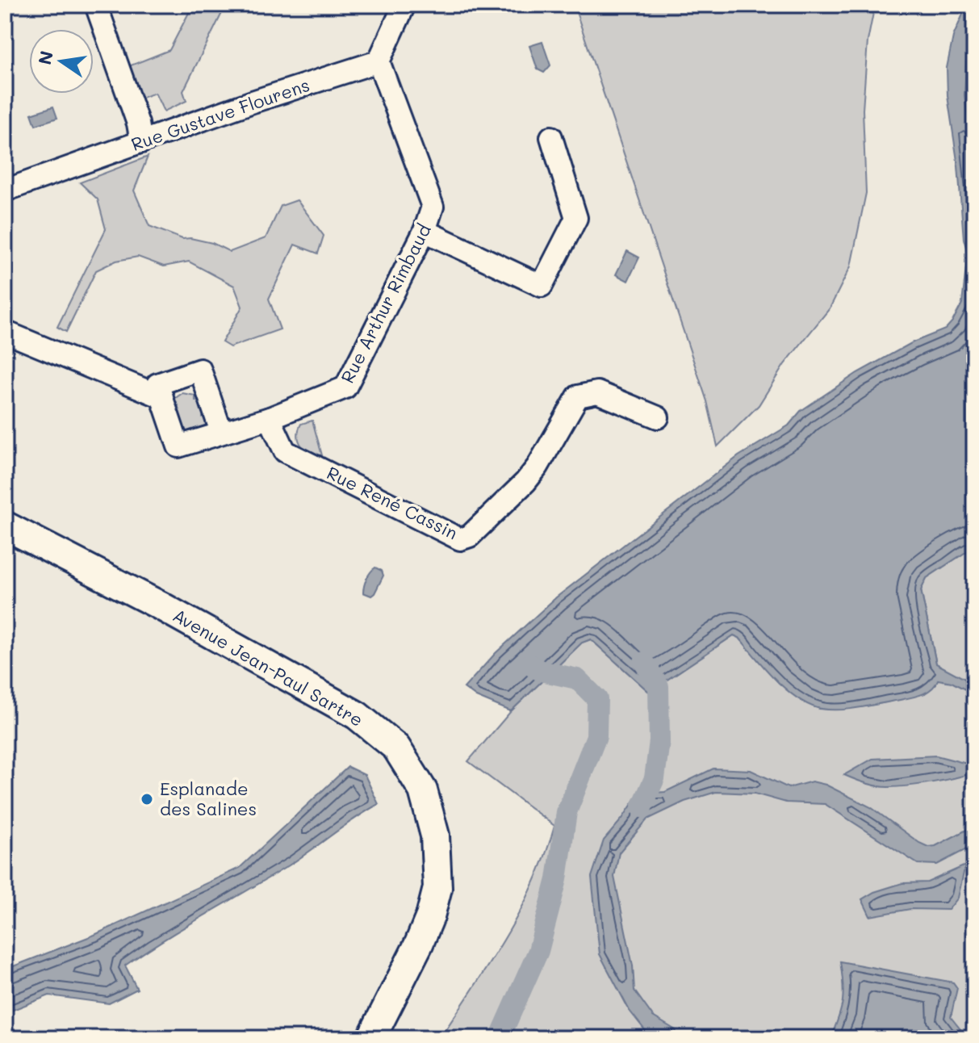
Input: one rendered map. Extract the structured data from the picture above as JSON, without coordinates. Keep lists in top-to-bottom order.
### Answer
{
  "streets": {
    "main road": ["Avenue Jean-Paul Sartre"],
    "street": ["Rue Gustave Flourens", "Rue Arthur Rimbaud", "Rue René Cassin"]
  },
  "crossings": [
    ["Rue Gustave Flourens", "Rue Arthur Rimbaud"],
    ["Rue Arthur Rimbaud", "Rue René Cassin"]
  ],
  "places": ["Esplanade des Salines"],
  "north": "left"
}
